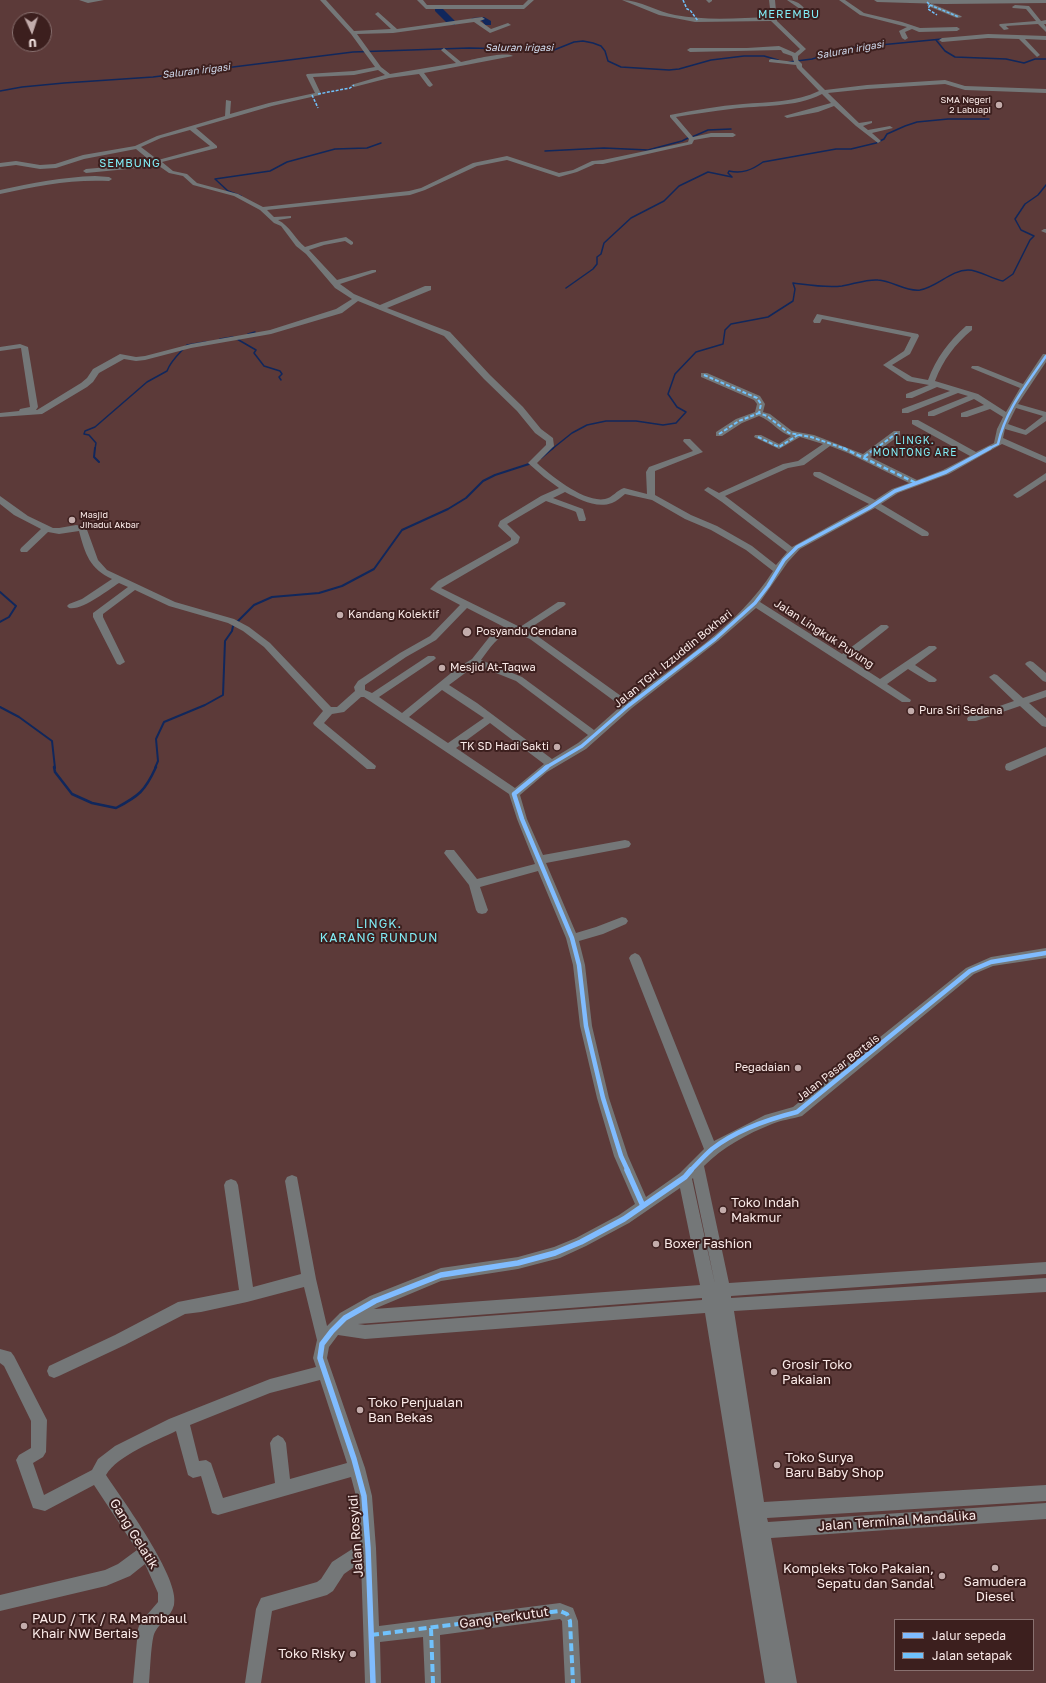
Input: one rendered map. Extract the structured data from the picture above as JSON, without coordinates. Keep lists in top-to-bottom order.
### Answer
{
  "streets": {
    "street": [
      "Jalan Lingkuk Puyung",
      "Jalan TGH. Izzuddin Bokhari",
      "Jalan Pasar Bertais",
      "Jalan Terminal Mandalika",
      "Gang Gelatik",
      "Jalan Rosyidi",
      "Gang Perkutut"
    ]
  },
  "crossings": [
    ["Jalan Lingkuk Puyung", "Jalan TGH. Izzuddin Bokhari"],
    ["Jalan Rosyidi", "Gang Perkutut"]
  ],
  "districts": [
    "MEREMBU",
    "SEMBUNG",
    "LINGK. MONTONG ARE",
    "LINGK. KARANG RUNDUN"
  ],
  "water": ["Saluran irigasi"],
  "places": [
    "SMA Negeri 2 Labuapi",
    "Masjid Jihadul Akbar",
    "Kandang Kolektif",
    "Posyandu Cendana",
    "Mesjid At-Taqwa",
    "Pura Sri Sedana",
    "TK SD Hadi Sakti",
    "Pegadaian",
    "Toko Indah Makmur",
    "Boxer Fashion",
    "Grosir Toko Pakaian",
    "Toko Penjualan Ban Bekas",
    "Toko Surya Baru Baby Shop",
    "Samudera Diesel",
    "Kompleks Toko Pakaian, Sepatu dan Sandal",
    "PAUD / TK / RA Mambaul Khair NW Bertais",
    "Toko Risky"
  ],
  "legend": ["Jalur sepeda", "Jalan setapak"],
  "north": "bottom"
}
